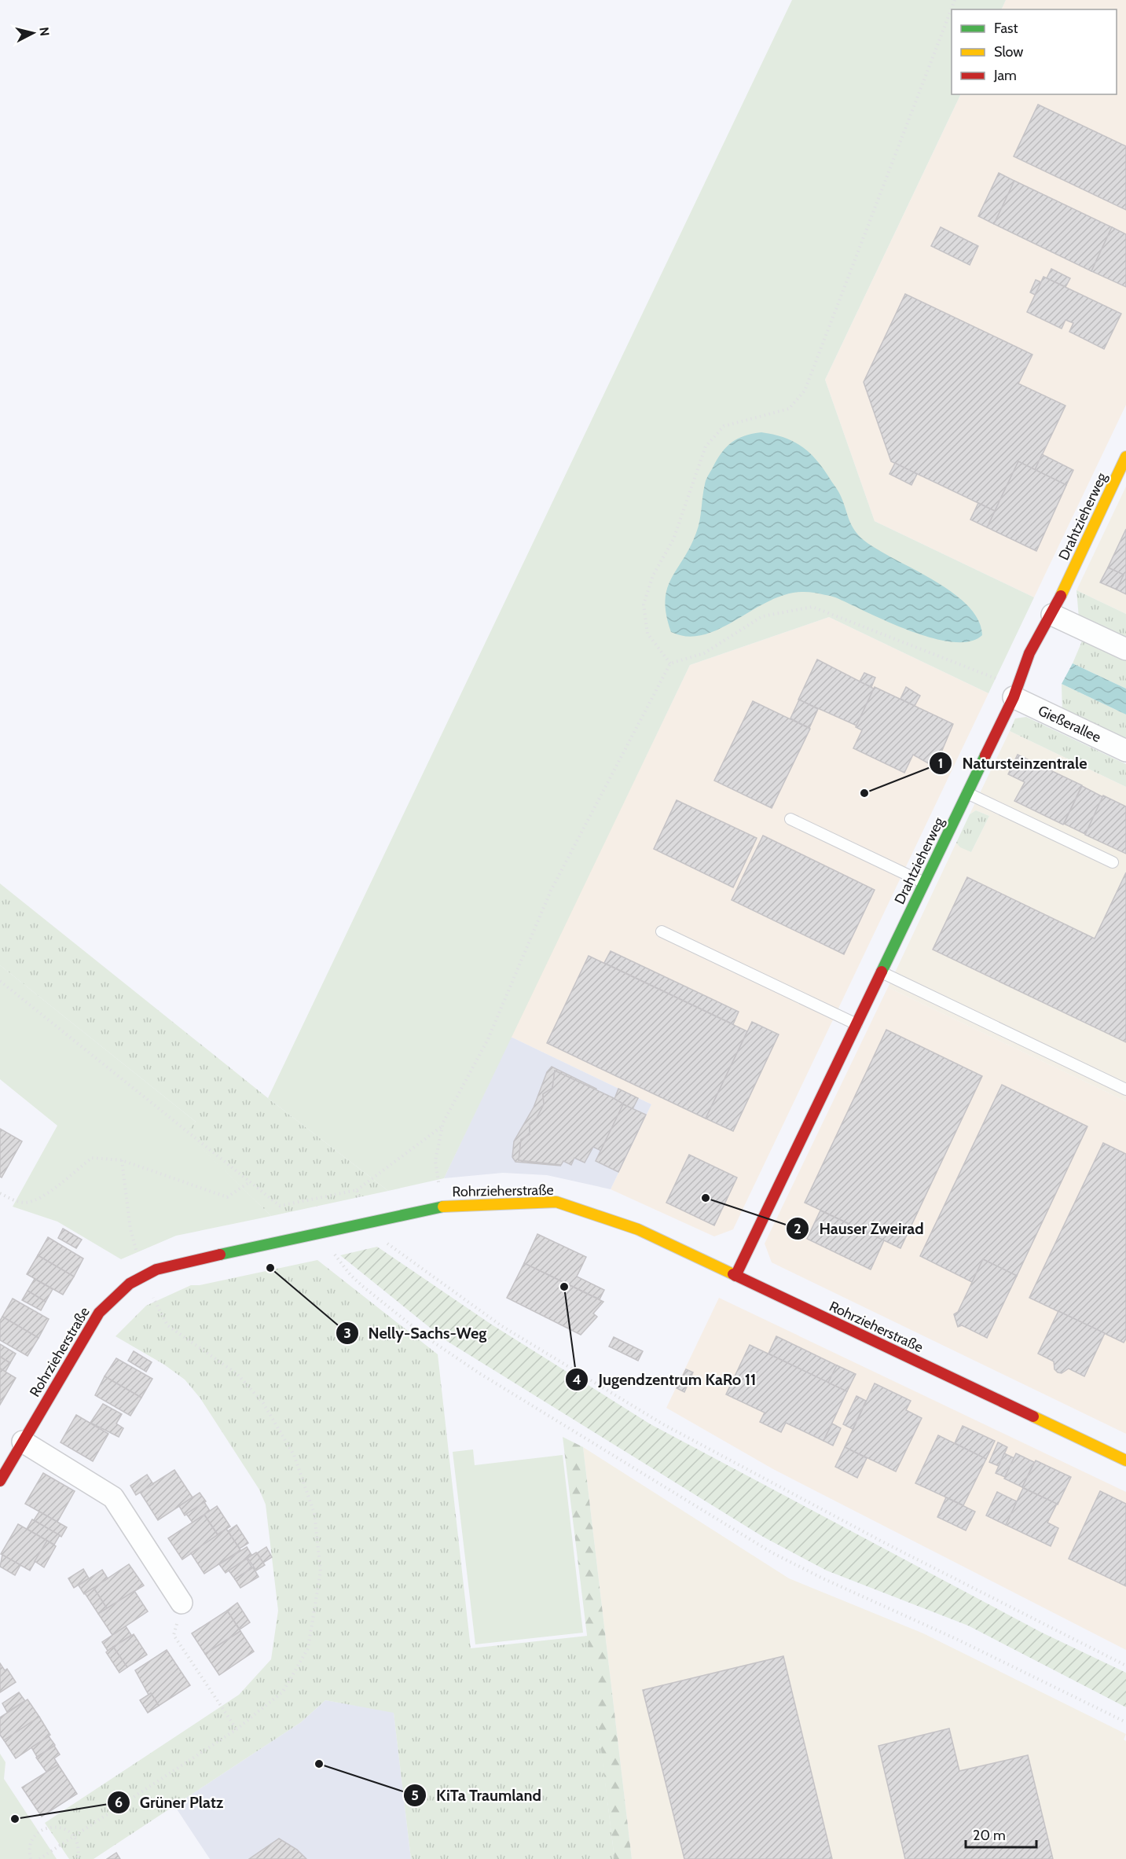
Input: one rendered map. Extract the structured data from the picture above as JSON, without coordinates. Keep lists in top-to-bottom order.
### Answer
{
  "streets": {
    "street": ["Drahtzieherweg", "Gießerallee", "Rohrzieherstraße"]
  },
  "crossings": [
    ["Drahtzieherweg", "Gießerallee"],
    ["Drahtzieherweg", "Rohrzieherstraße"]
  ],
  "places": [
    "Natursteinzentrale",
    "Hauser Zweirad",
    "Nelly-Sachs-Weg",
    "Jugendzentrum KaRo 11",
    "KiTa Traumland",
    "Grüner Platz"
  ],
  "legend": ["Fast", "Slow", "Jam"],
  "scale_bar": "20 m",
  "north": "right"
}
